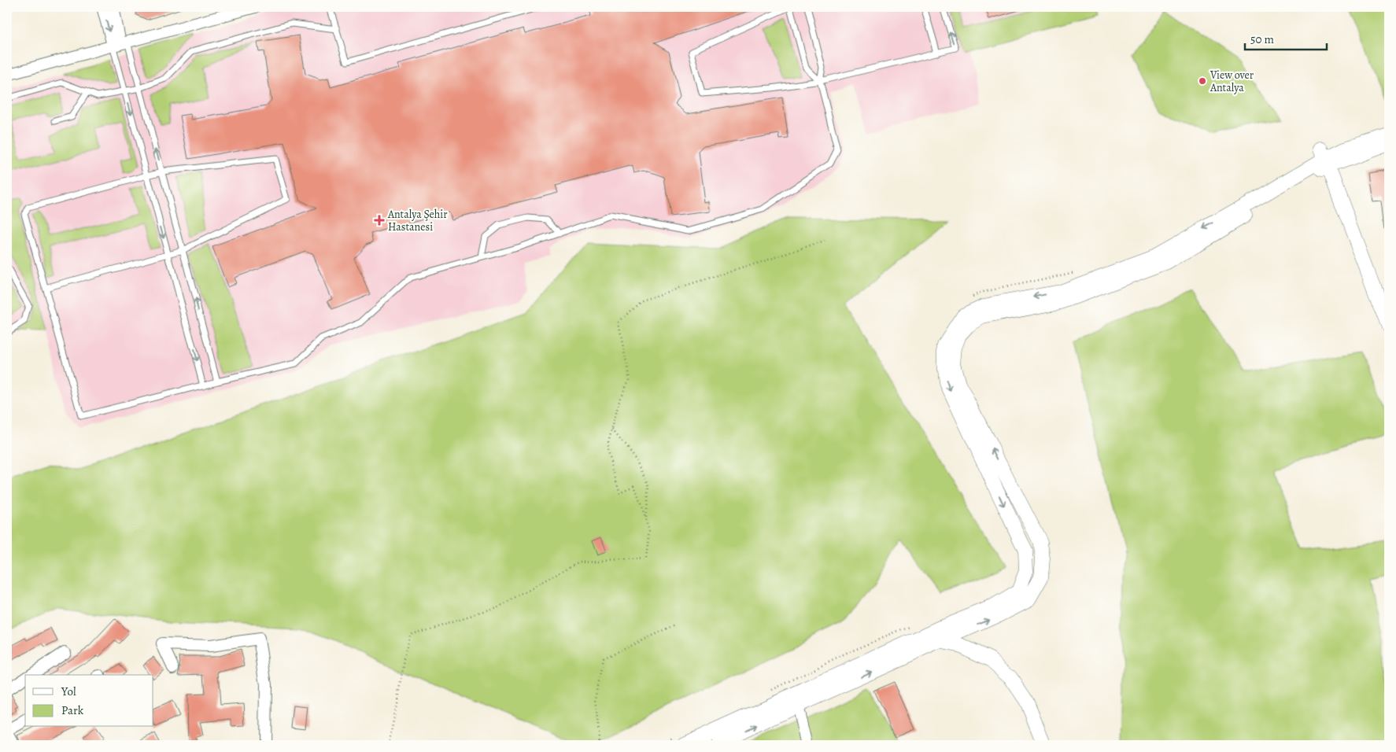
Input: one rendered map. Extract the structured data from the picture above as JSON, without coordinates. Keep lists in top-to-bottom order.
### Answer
{
  "places": {
    "other": ["View over Antalya"],
    "health": ["Antalya Şehir Hastanesi"]
  },
  "legend": ["Yol", "Park"],
  "scale_bar": "50 m"
}
